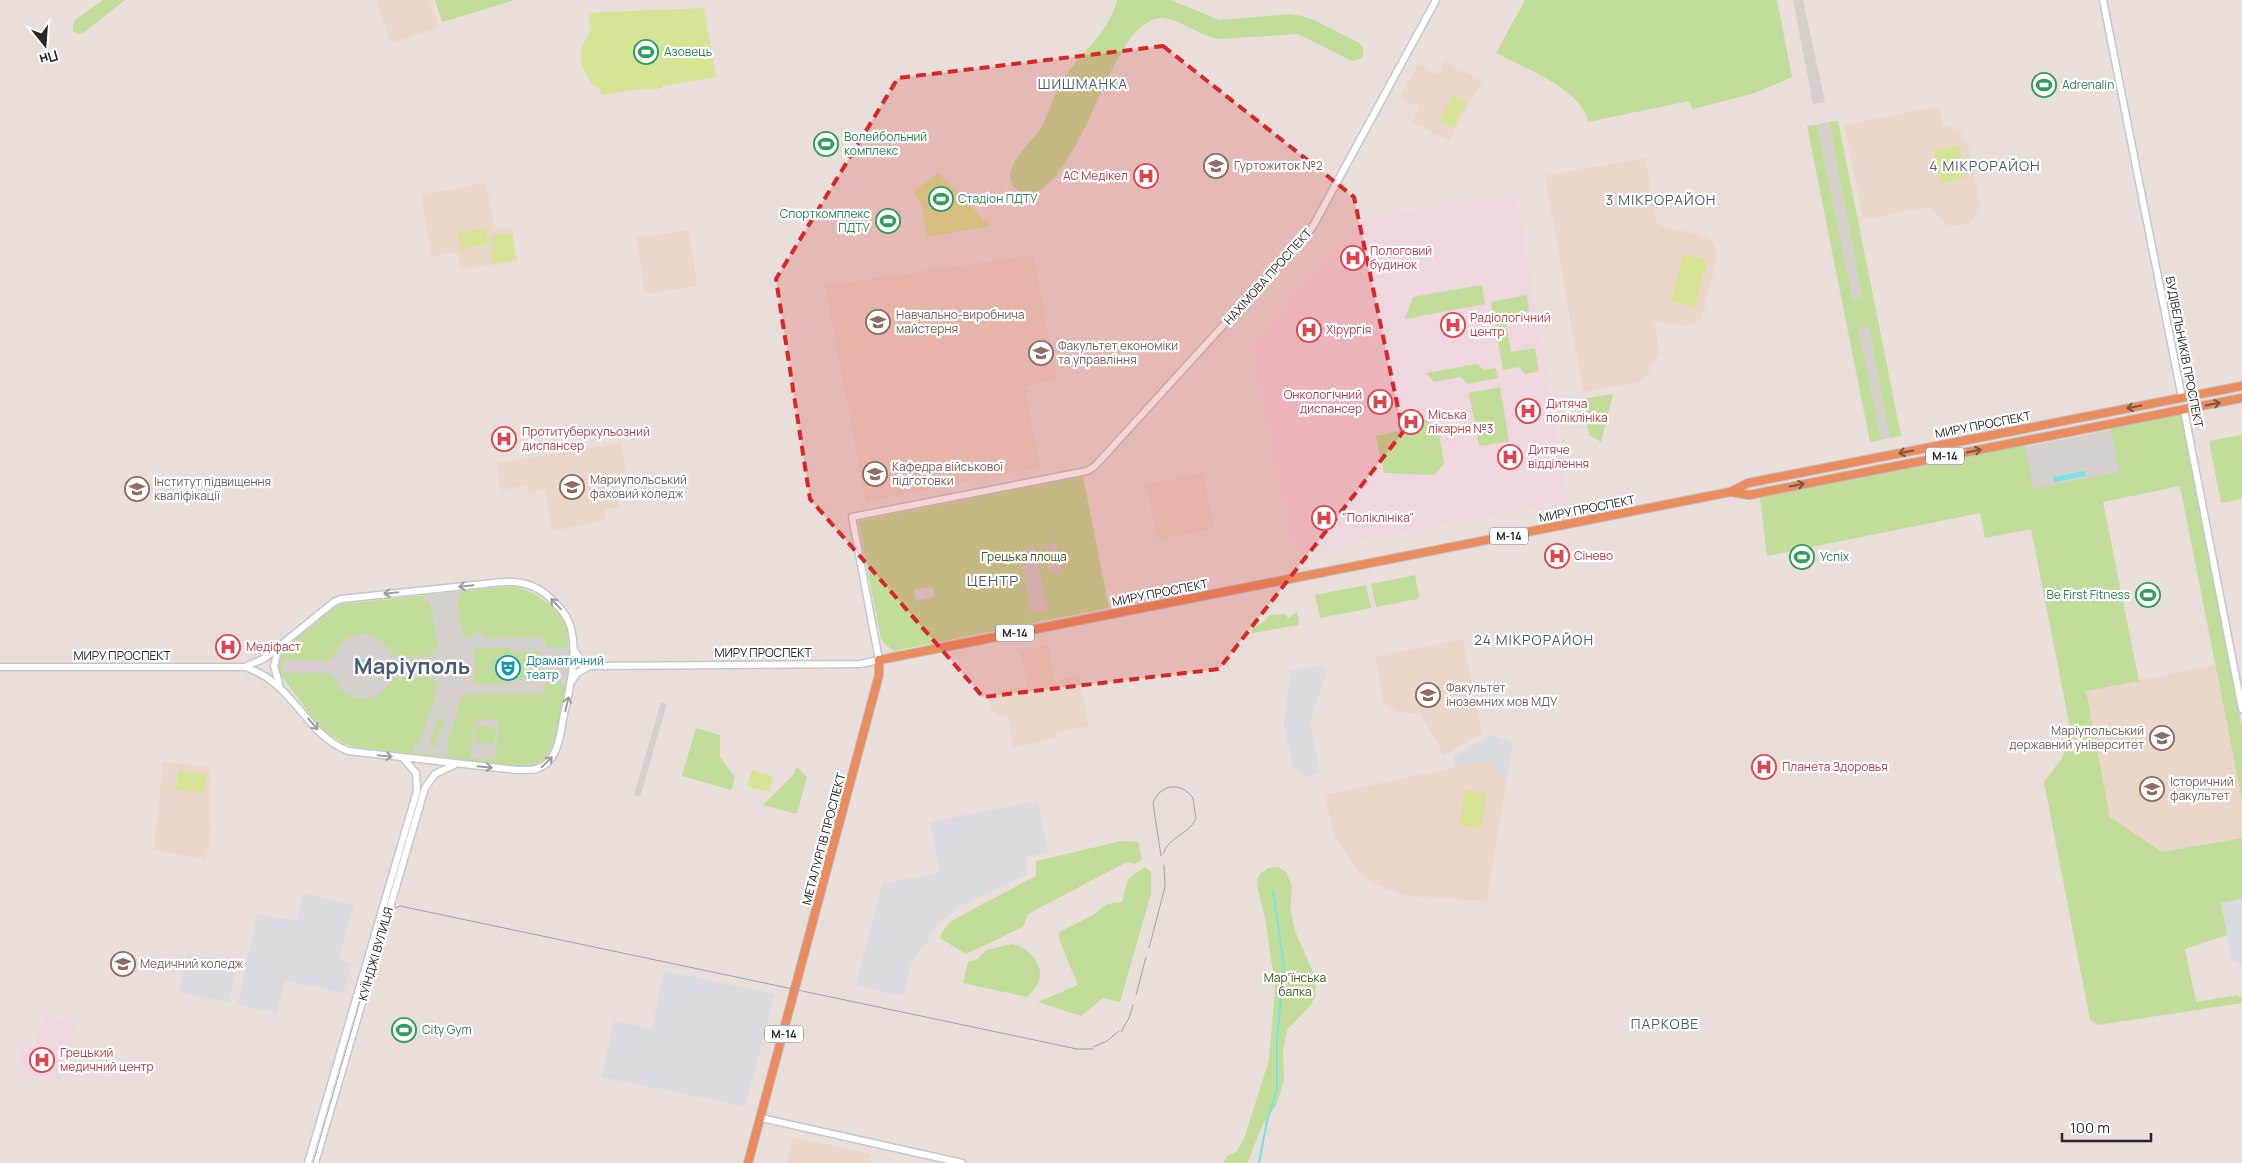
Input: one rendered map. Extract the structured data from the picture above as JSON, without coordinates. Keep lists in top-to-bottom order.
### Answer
{
  "streets": {
    "highway": [
      "БУДІВЕЛЬНИКІВ ПРОСПЕКТ",
      "МИРУ ПРОСПЕКТ",
      "М-14",
      "МЕТАЛУРГІВ ПРОСПЕКТ"
    ],
    "main road": ["НАХІМОВА ПРОСПЕКТ", "КУЇНДЖІ ВУЛИЦЯ"]
  },
  "crossings": [
    ["НАХІМОВА ПРОСПЕКТ", "МЕТАЛУРГІВ ПРОСПЕКТ"],
    ["БУДІВЕЛЬНИКІВ ПРОСПЕКТ", "МИРУ ПРОСПЕКТ"],
    ["МИРУ ПРОСПЕКТ", "МЕТАЛУРГІВ ПРОСПЕКТ"],
    ["МИРУ ПРОСПЕКТ", "КУЇНДЖІ ВУЛИЦЯ"]
  ],
  "districts": [
    "ШИШМАНКА",
    "4 МІКРОРАЙОН",
    "3 МІКРОРАЙОН",
    "ЦЕНТР",
    "24 МІКРОРАЙОН",
    "Маріуполь",
    "ПАРКОВЕ"
  ],
  "parks": ["Грецька площа", "Мар’їнська балка"],
  "places": {
    "sports": [
      "Азовець",
      "Adrenalin",
      "Волейбольний комплекс",
      "Стадіон ПДТУ",
      "Спорткомплекс ПДТУ",
      "Успіх",
      "Be First Fitness",
      "City Gym"
    ],
    "school or university": [
      "Гуртожиток №2",
      "Навчально-виробнича майстерня",
      "Факультет економіки та управління",
      "Кафедра військової підготовки",
      "Мариупольський фаховий коледж",
      "Інститут підвищення кваліфікації",
      "Факультет іноземних мов МДУ",
      "Маріупольський державний університет",
      "Історичний факультет",
      "Медичний коледж"
    ],
    "hospital": [
      "AC Медікел",
      "Пологовий будинок",
      "Радіологічний центр",
      "Хірургія",
      "Онкологічний диспансер",
      "Дитяча поліклініка",
      "Міська лікарня №3",
      "Протитуберкульозний диспансер",
      "Дитяче відділення",
      "\"Поліклініка\"",
      "Сінево",
      "Медіфаст",
      "Планета Здоровья",
      "Грецький медичний центр"
    ],
    "theatre": ["Драматичний театр"]
  },
  "scale_bar": "100 m",
  "north": "bottom"
}
